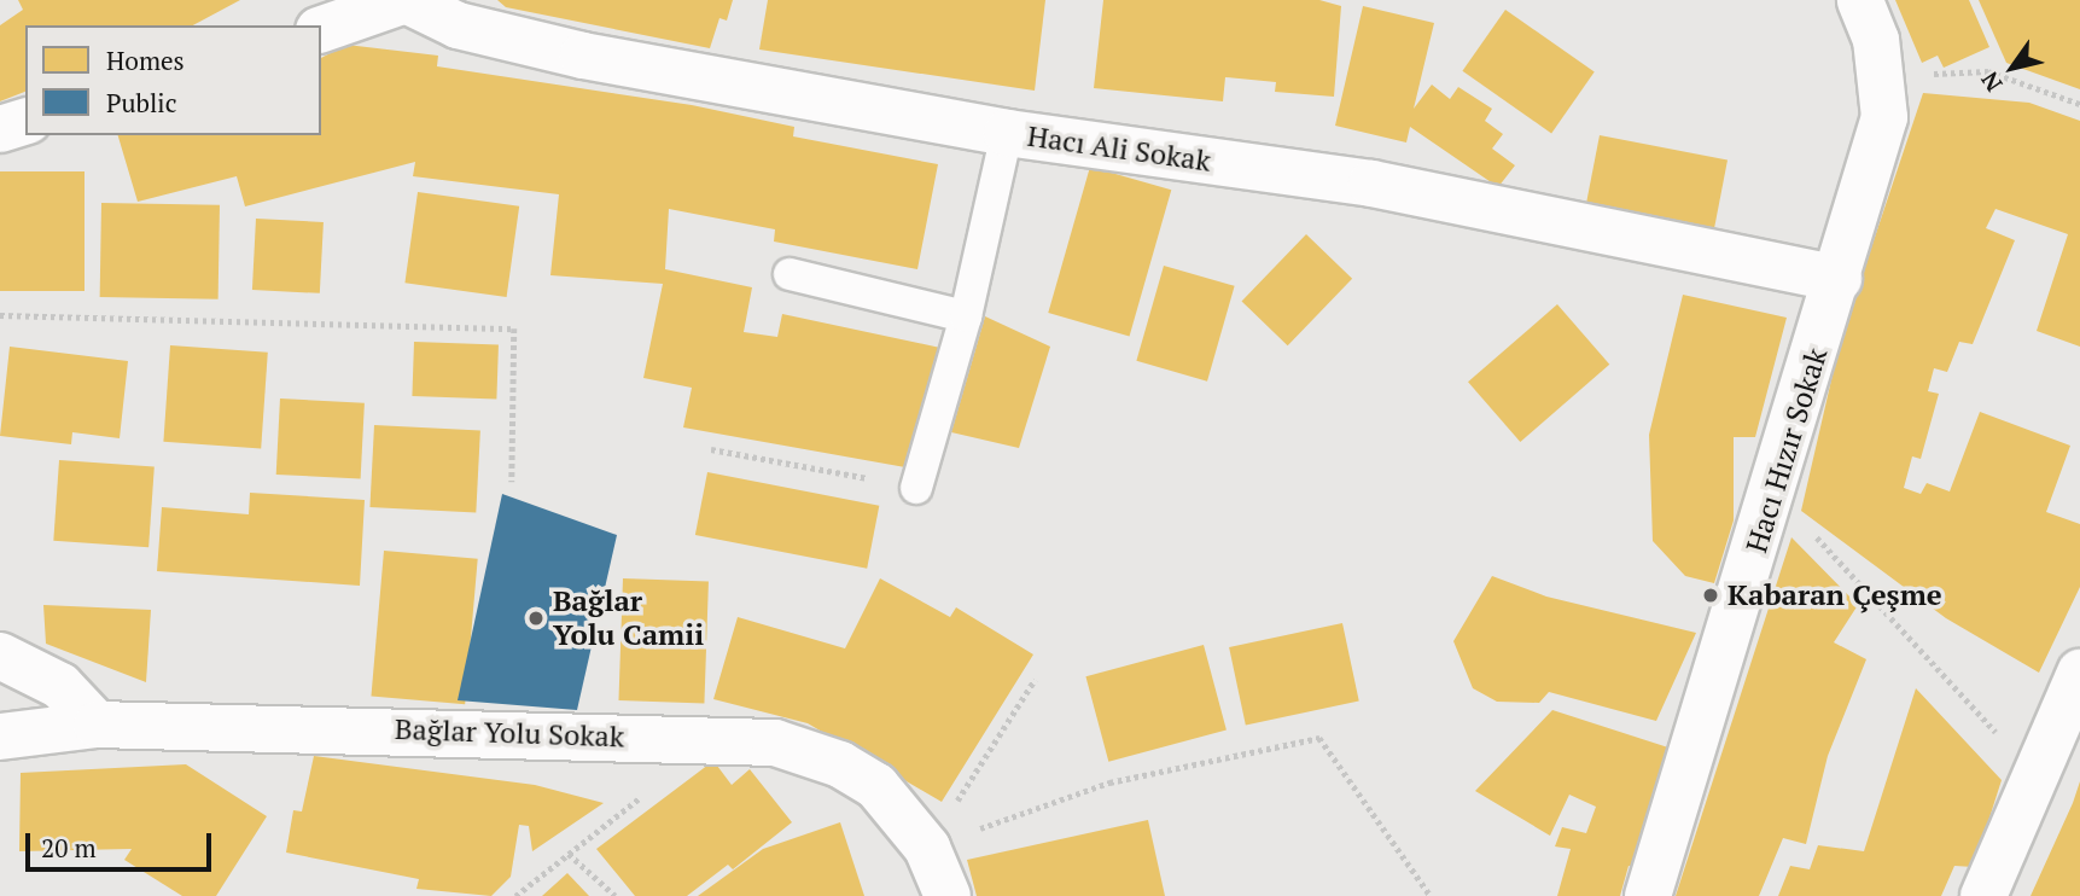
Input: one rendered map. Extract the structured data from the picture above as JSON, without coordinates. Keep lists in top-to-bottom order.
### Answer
{
  "streets": {
    "street": ["Hacı Ali Sokak", "Hacı Hızır Sokak", "Bağlar Yolu Sokak"]
  },
  "crossings": [
    ["Hacı Ali Sokak", "Hacı Hızır Sokak"]
  ],
  "places": ["Kabaran Çeşme", "Bağlar Yolu Camii"],
  "legend": ["Homes", "Public"],
  "scale_bar": "20 m",
  "north": "bottom left"
}
